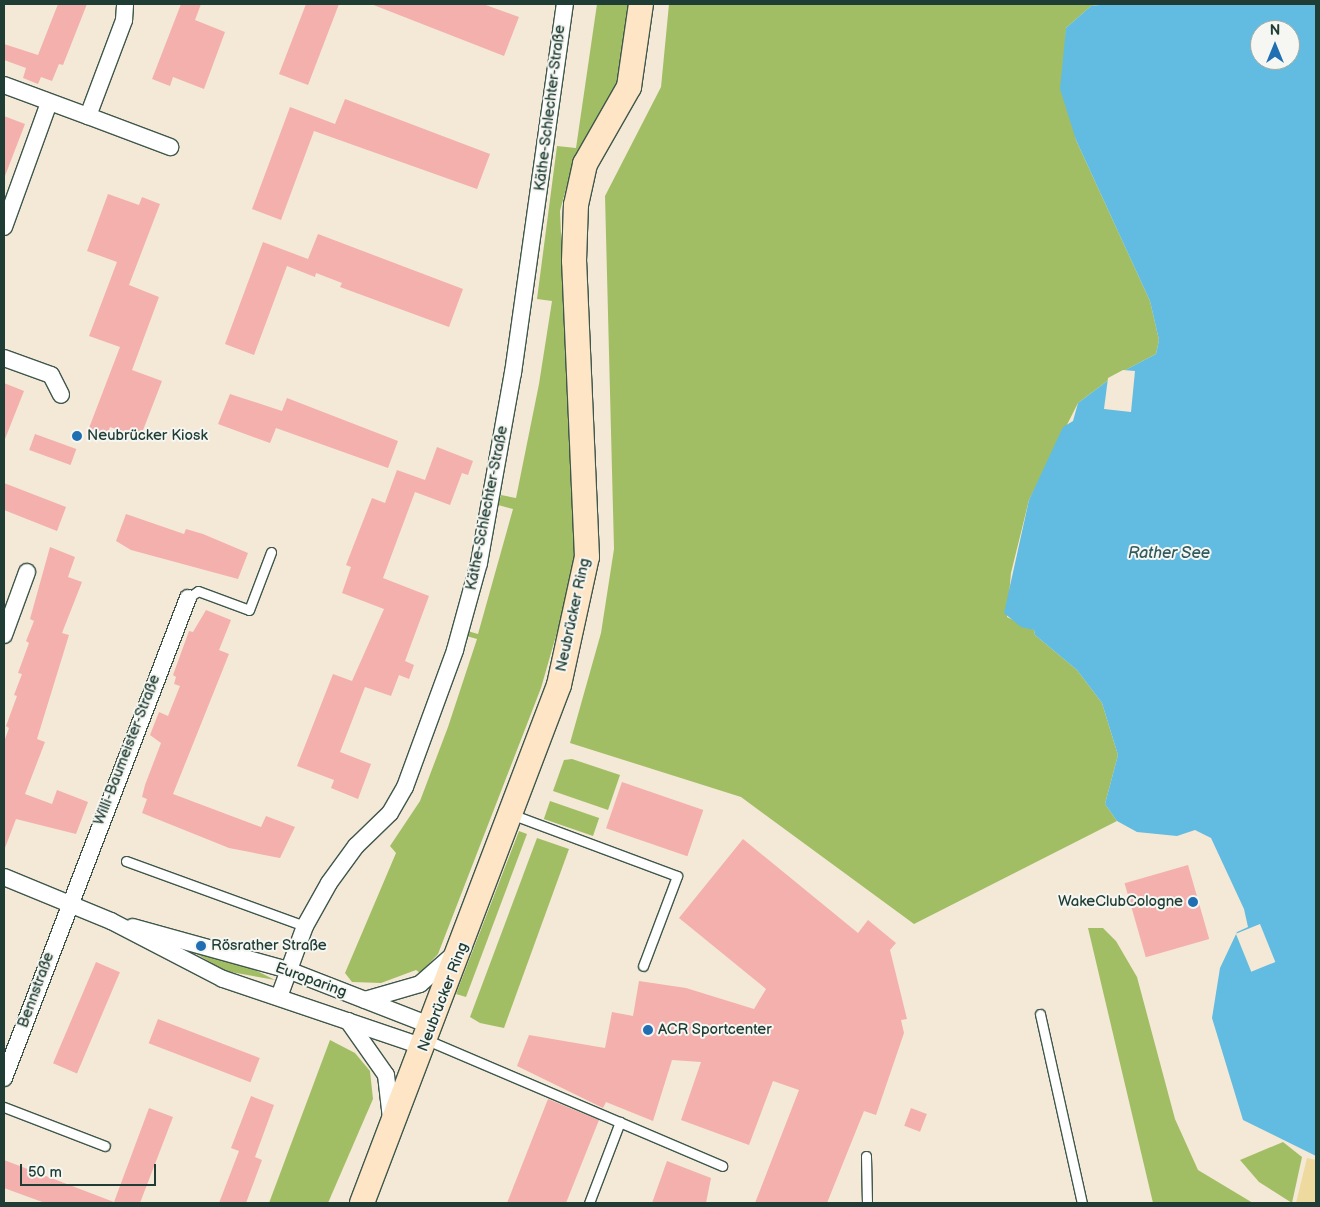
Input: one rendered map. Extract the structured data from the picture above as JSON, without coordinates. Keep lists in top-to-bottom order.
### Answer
{
  "streets": {
    "main road": ["Neubrücker Ring"],
    "street": [
      "Käthe-Schlechter-Straße",
      "Willi-Baumeister-Straße",
      "Europaring",
      "Bennstraße"
    ]
  },
  "crossings": [
    ["Käthe-Schlechter-Straße", "Europaring"],
    ["Neubrücker Ring", "Europaring"],
    ["Willi-Baumeister-Straße", "Europaring"],
    ["Willi-Baumeister-Straße", "Bennstraße"],
    ["Europaring", "Bennstraße"]
  ],
  "water": ["Rather See"],
  "places": [
    "Neubrücker Kiosk",
    "WakeClubCologne",
    "Rösrather Straße",
    "ACR Sportcenter"
  ],
  "scale_bar": "50 m",
  "north": "top"
}
